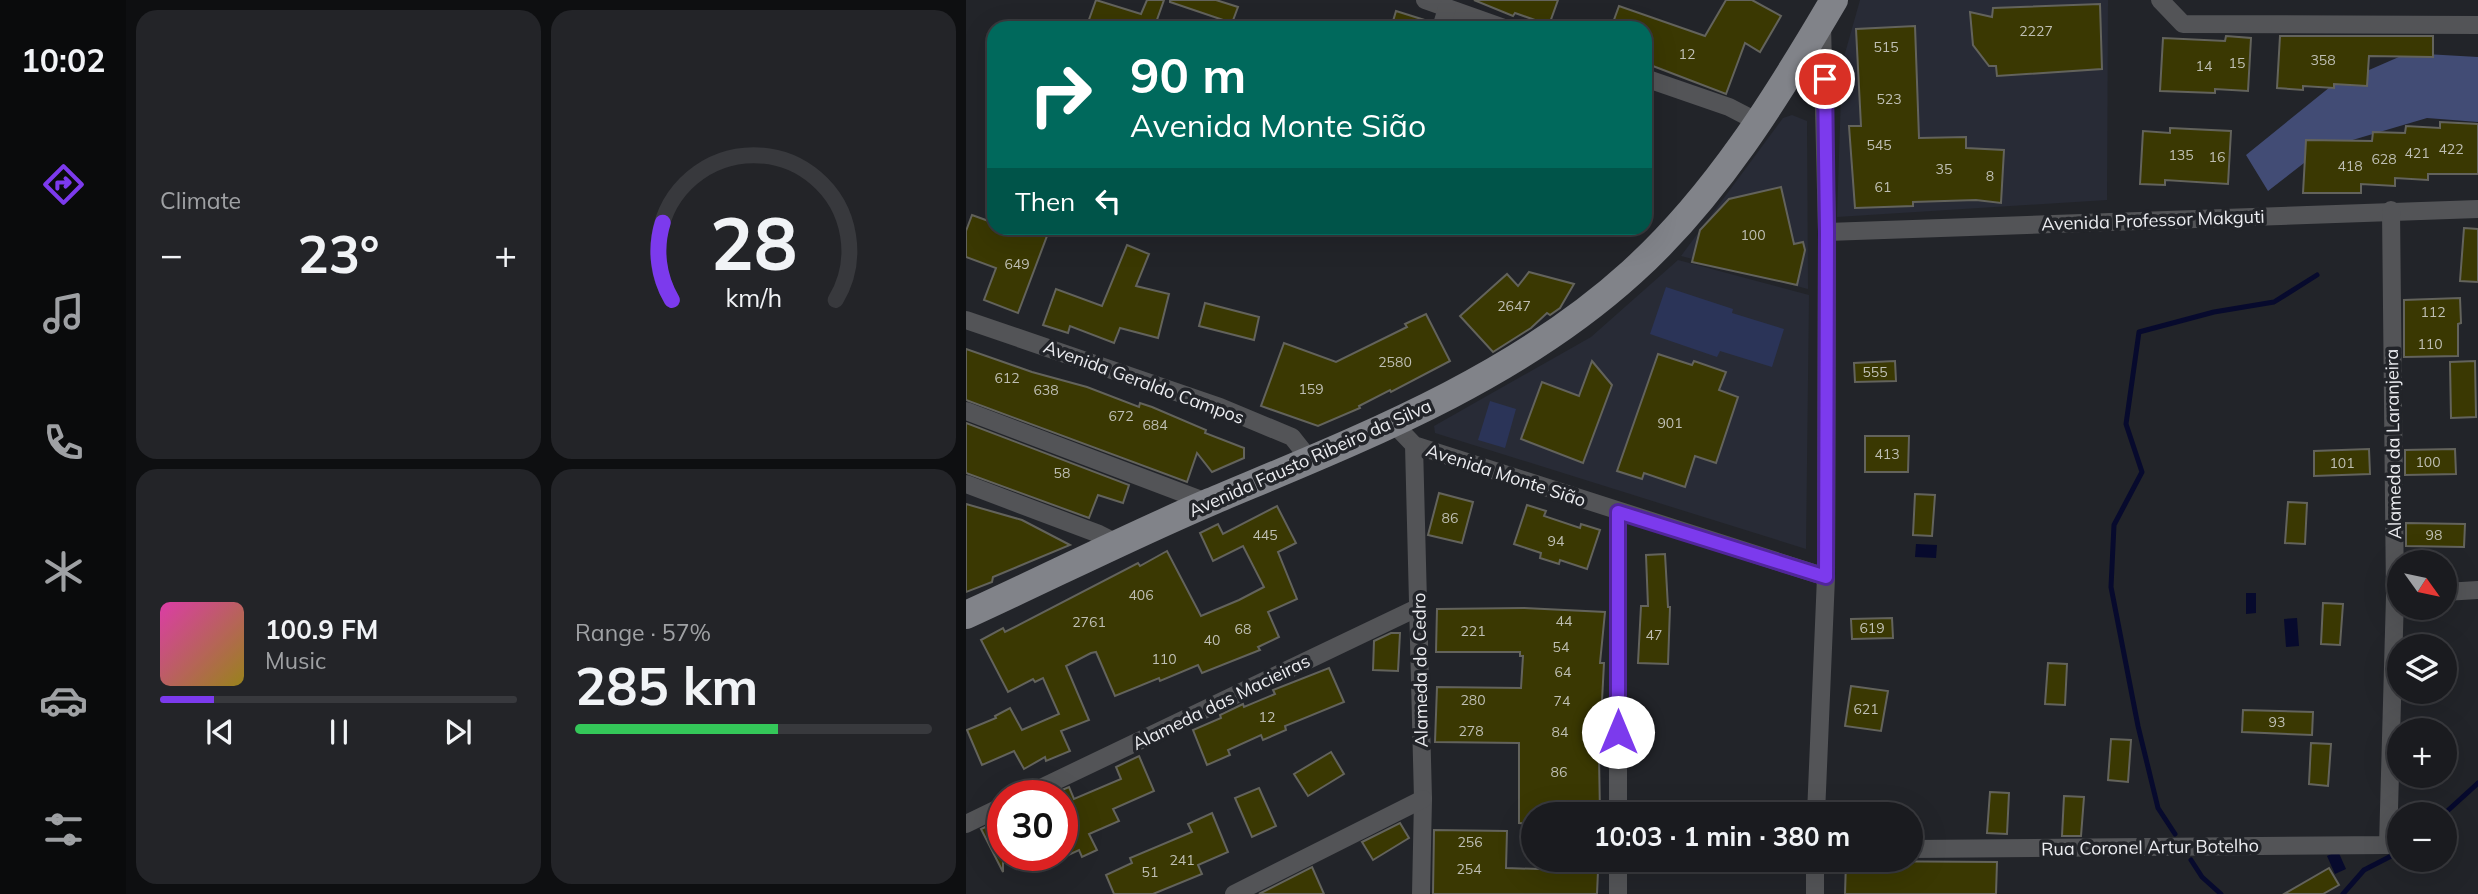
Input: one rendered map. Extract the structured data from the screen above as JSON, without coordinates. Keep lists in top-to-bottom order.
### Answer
{
  "streets": {
    "main road": ["Avenida Fausto Ribeiro da Silva"],
    "street": [
      "Avenida Professor Makguti",
      "Avenida Geraldo Campos",
      "Alameda da Laranjeira",
      "Avenida Monte Sião",
      "Alameda do Cedro",
      "Alameda das Macieiras",
      "Rua Coronel Artur Botelho"
    ]
  },
  "crossings": [
    ["Avenida Professor Makguti", "Alameda da Laranjeira"],
    ["Avenida Geraldo Campos", "Avenida Fausto Ribeiro da Silva"],
    ["Avenida Fausto Ribeiro da Silva", "Avenida Monte Sião"],
    ["Avenida Monte Sião", "Alameda do Cedro"],
    ["Alameda do Cedro", "Alameda das Macieiras"]
  ],
  "house_numbers": [
    "2227",
    "515",
    "12",
    "358",
    "15",
    "14",
    "523",
    "545",
    "422",
    "421",
    "135",
    "16",
    "628",
    "418",
    "35",
    "8",
    "61",
    "100",
    "649",
    "2647",
    "112",
    "110",
    "2580",
    "555",
    "612",
    "159",
    "638",
    "672",
    "901",
    "684",
    "413",
    "100",
    "101",
    "58",
    "86",
    "445",
    "98",
    "94",
    "406",
    "44",
    "2761",
    "619",
    "68",
    "221",
    "47",
    "40",
    "54",
    "110",
    "64",
    "280",
    "74",
    "621",
    "12",
    "93",
    "278",
    "84",
    "86",
    "256",
    "241",
    "254",
    "51"
  ],
  "north": "bottom right",
  "page": {
    "tabs": "10:02",
    "tile": [
      "Climate",
      ["Range · 57%", "285 km"]
    ],
    "turn": ["90 m", "Avenida Monte Sião"],
    "then": "Then",
    "heat": ["−", "23°", "+"],
    "map_buttons": ["+", "−"],
    "song": ["100.9 FM", "Music"],
    "limit": "30",
    "trip": "10:03 · 1 min · 380 m",
    "gauge": ["28", "km/h"]
  }
}
